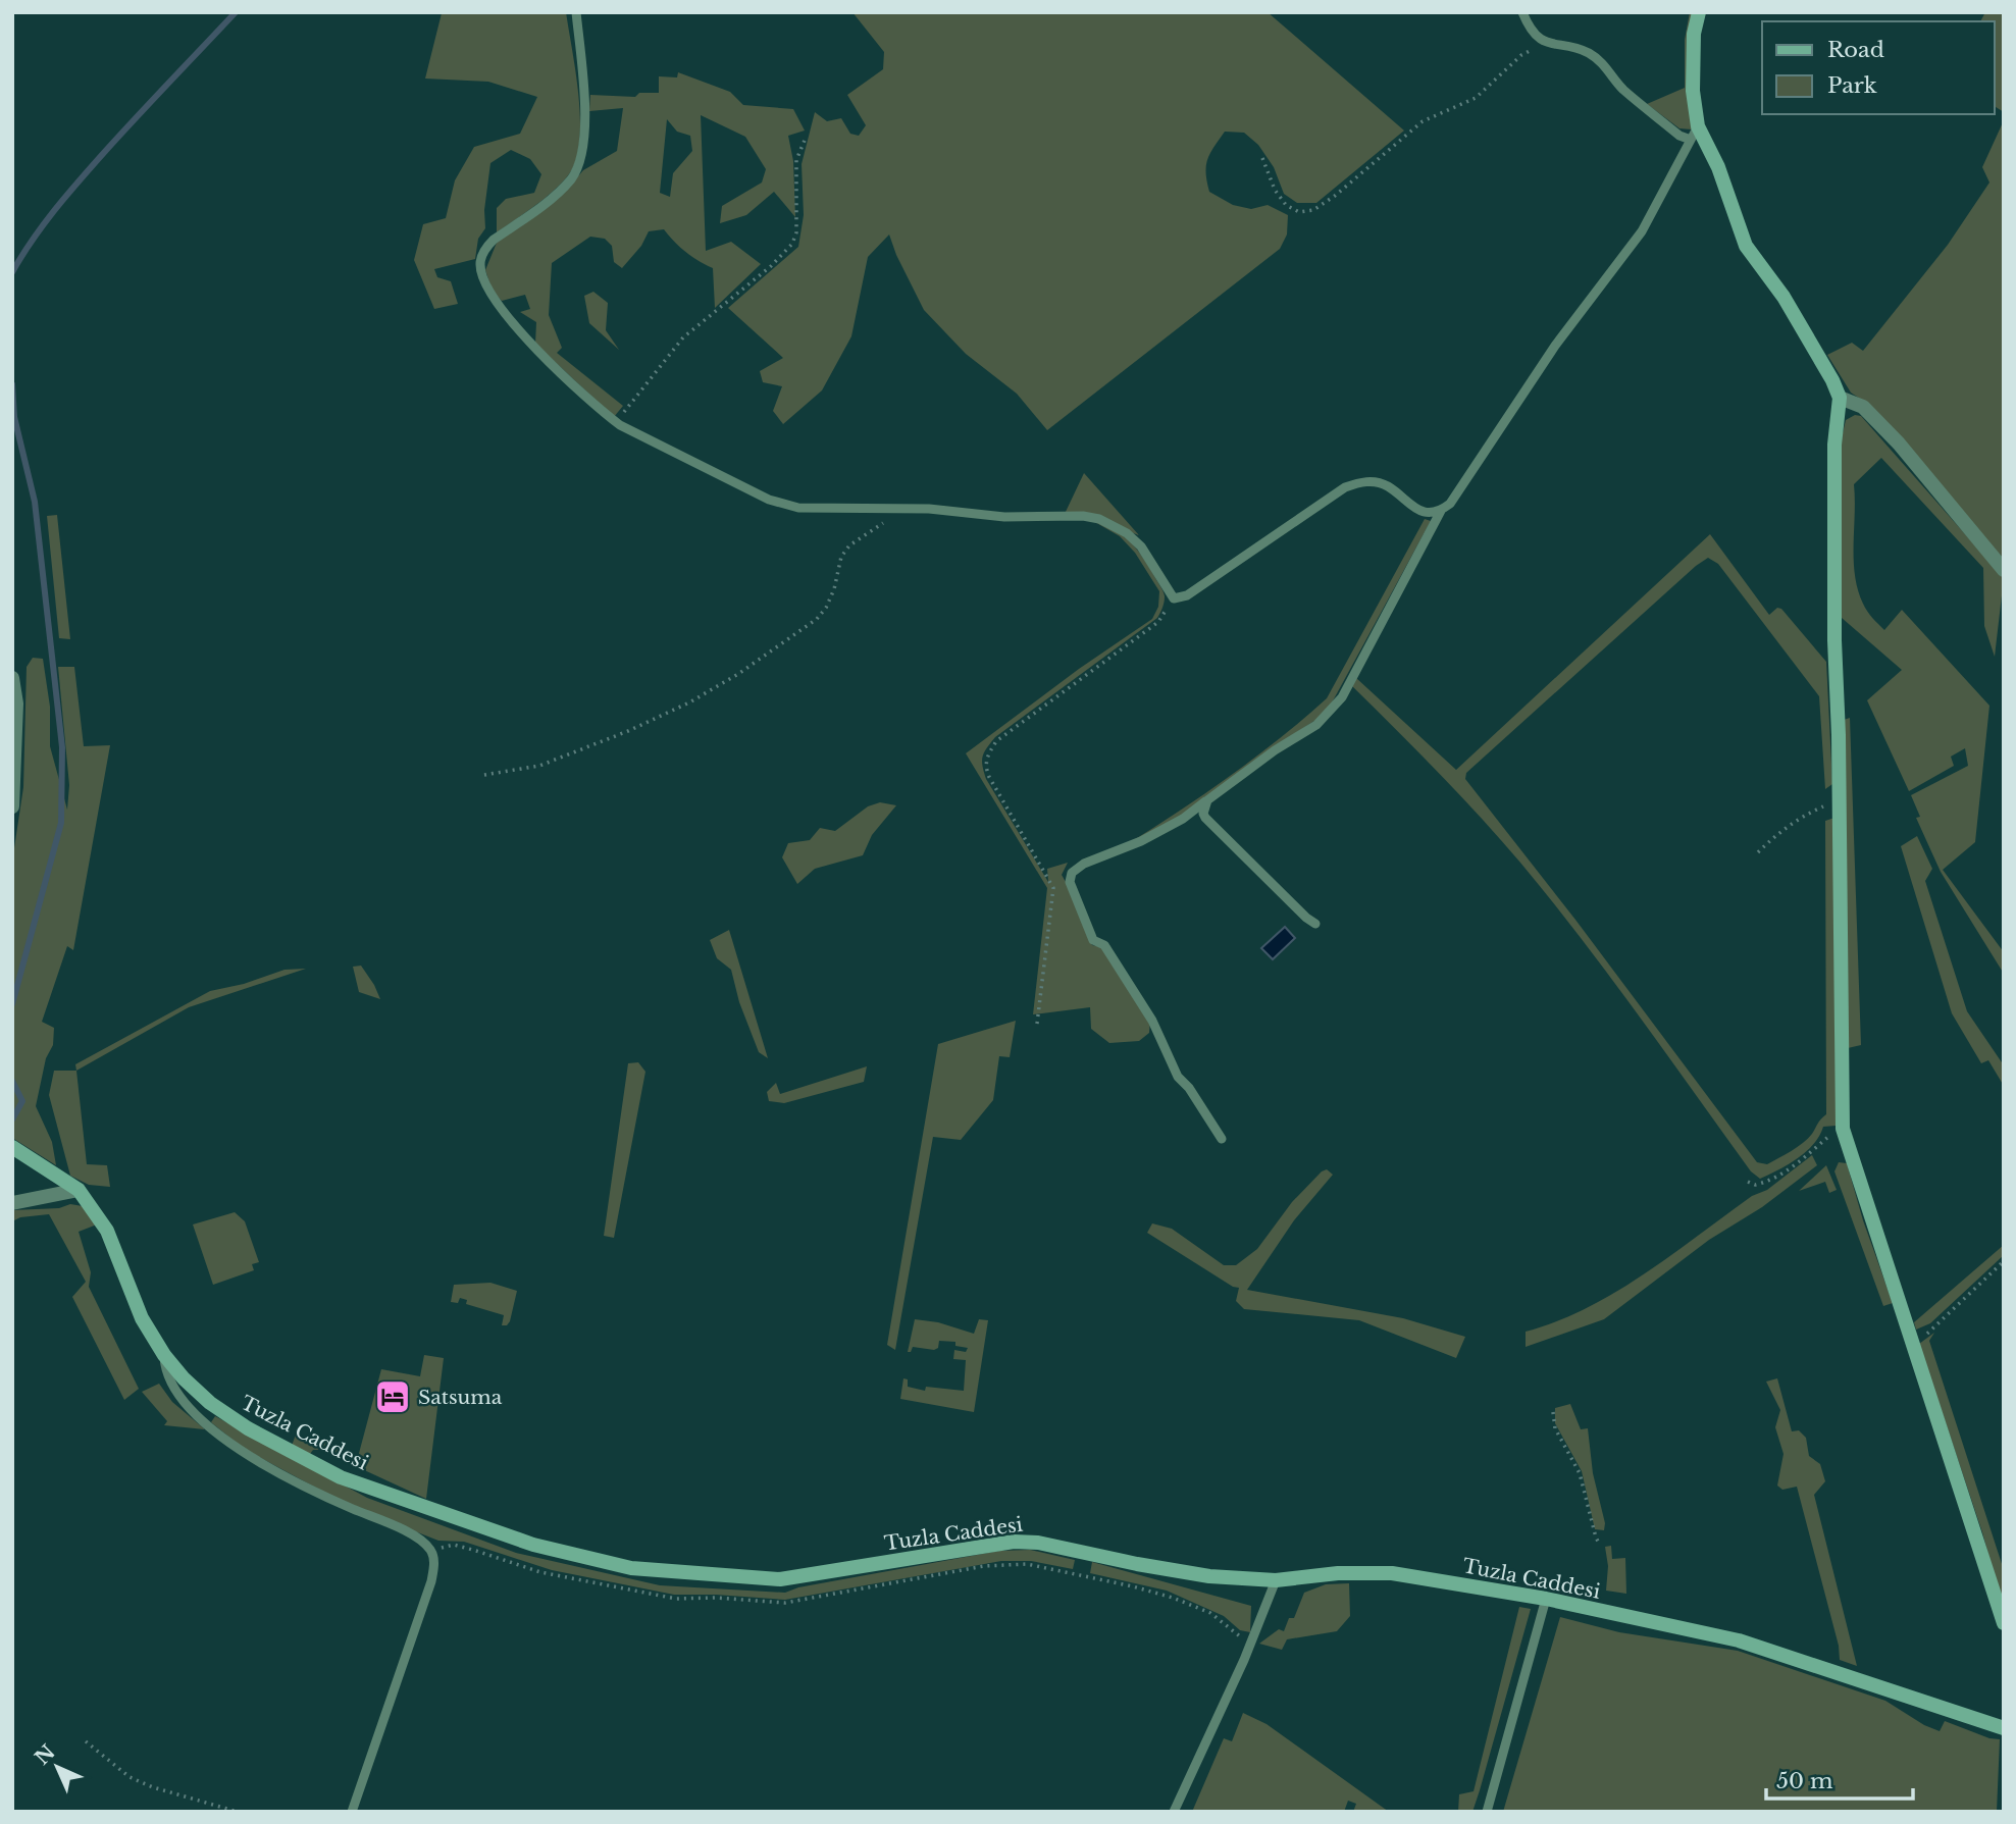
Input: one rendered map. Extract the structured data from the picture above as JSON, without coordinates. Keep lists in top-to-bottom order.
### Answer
{
  "streets": {
    "main road": ["Tuzla Caddesi"]
  },
  "places": {
    "hotel": ["Satsuma"]
  },
  "legend": ["Road", "Park"],
  "scale_bar": "50 m",
  "north": "top left"
}
